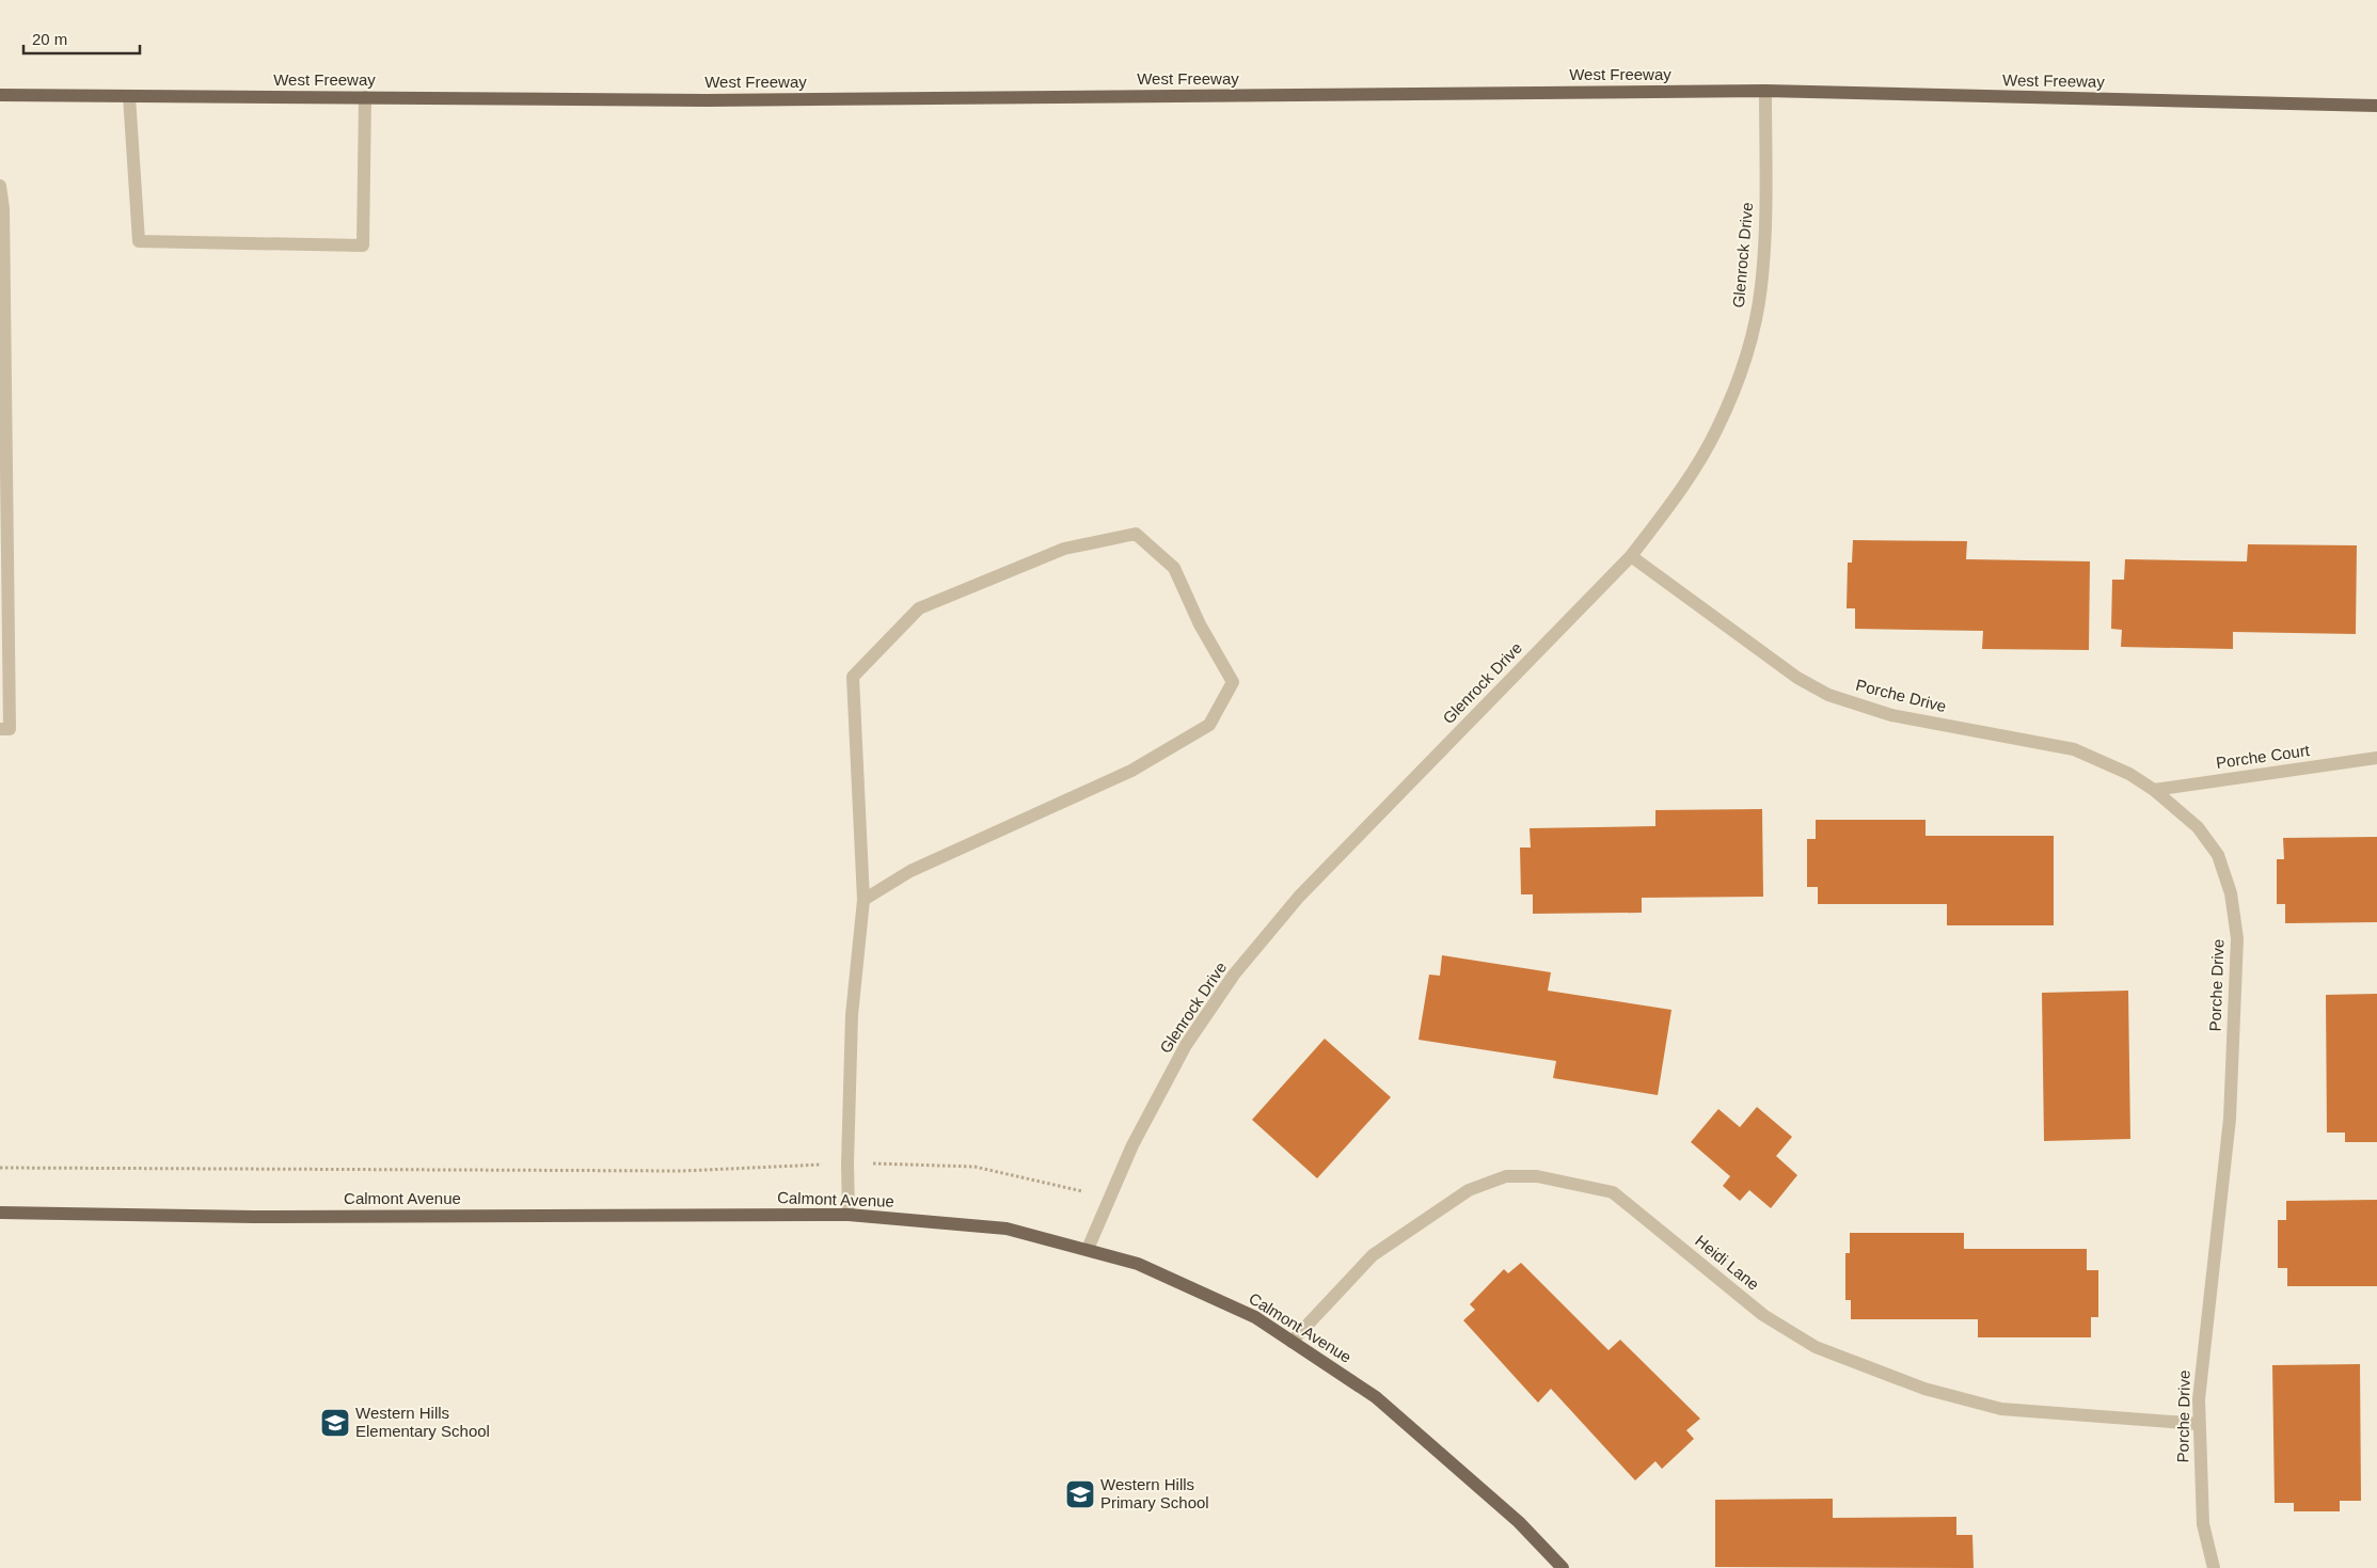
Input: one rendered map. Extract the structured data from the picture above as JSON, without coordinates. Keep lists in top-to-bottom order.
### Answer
{
  "streets": {
    "main road": ["West Freeway", "Calmont Avenue"],
    "street": [
      "Glenrock Drive",
      "Porche Drive",
      "Porche Court",
      "Heidi Lane"
    ]
  },
  "crossings": [
    ["West Freeway", "Glenrock Drive"],
    ["Glenrock Drive", "Porche Drive"],
    ["Glenrock Drive", "Calmont Avenue"],
    ["Porche Drive", "Porche Court"],
    ["Porche Drive", "Heidi Lane"],
    ["Calmont Avenue", "Heidi Lane"]
  ],
  "places": {
    "school or university": ["Western Hills Elementary School", "Western Hills Primary School"]
  },
  "scale_bar": "20 m"
}
